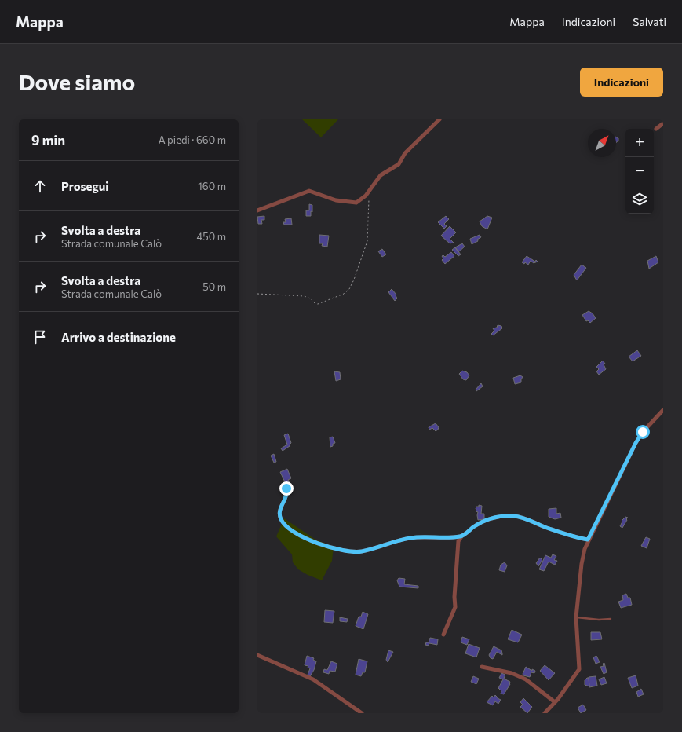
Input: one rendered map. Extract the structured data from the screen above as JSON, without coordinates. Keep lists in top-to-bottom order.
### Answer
{
  "north": "top right",
  "page": {
    "header": "Mappa",
    "nav": ["Mappa", "Indicazioni", "Salvati"],
    "buttons": "Indicazioni",
    "title": "Dove siamo",
    "heading": ["9 min", "A piedi · 660 m"],
    "map_buttons": ["+", "−"],
    "list": [
      ["Prosegui", "160 m"],
      ["Svolta a destra", "Strada comunale Calò", "450 m"],
      ["Svolta a destra", "Strada comunale Calò", "50 m"],
      "Arrivo a destinazione"
    ]
  }
}
